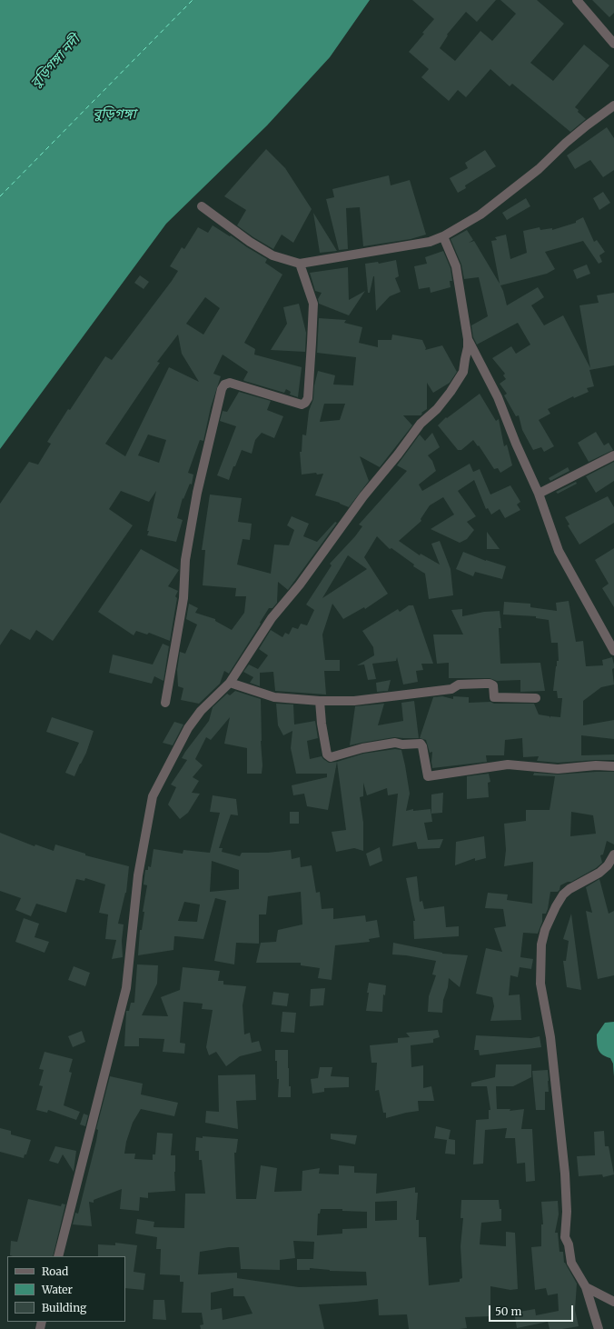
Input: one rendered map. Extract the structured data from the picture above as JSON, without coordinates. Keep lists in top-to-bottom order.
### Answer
{
  "water": ["বুড়িগঙ্গা নদী", "বুড়িগঙ্গা"],
  "legend": ["Road", "Water", "Building"],
  "scale_bar": "50 m"
}
